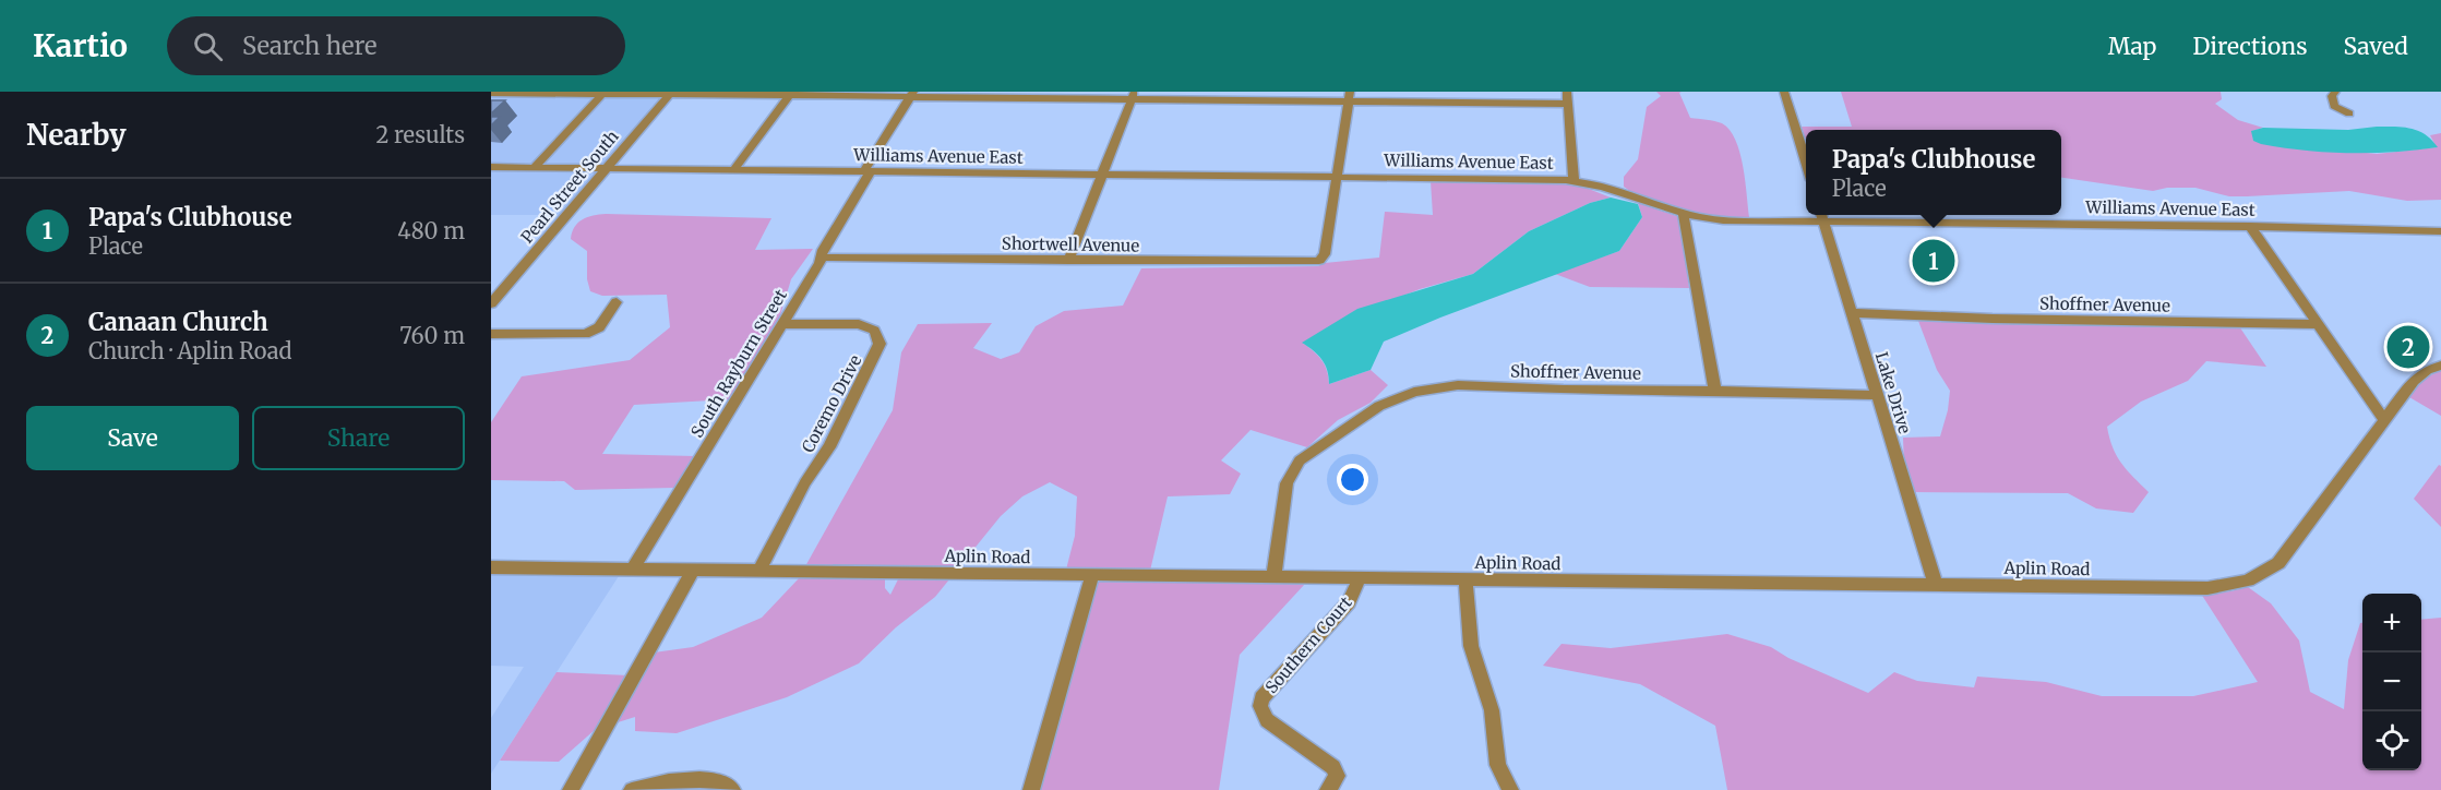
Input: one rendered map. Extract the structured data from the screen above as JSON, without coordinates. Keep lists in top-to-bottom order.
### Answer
{
  "streets": {
    "street": [
      "Williams Avenue East",
      "Pearl Street South",
      "Shortwell Avenue",
      "Shoffner Avenue",
      "South Rayburn Street",
      "Lake Drive",
      "Coremo Drive",
      "Aplin Road",
      "Southern Court"
    ]
  },
  "crossings": [
    ["Williams Avenue East", "Pearl Street South"],
    ["Williams Avenue East", "Shortwell Avenue"],
    ["Williams Avenue East", "South Rayburn Street"],
    ["Williams Avenue East", "Lake Drive"],
    ["Shortwell Avenue", "South Rayburn Street"],
    ["Shoffner Avenue", "Lake Drive"],
    ["Shoffner Avenue", "Aplin Road"],
    ["South Rayburn Street", "Coremo Drive"],
    ["South Rayburn Street", "Aplin Road"],
    ["Lake Drive", "Aplin Road"],
    ["Coremo Drive", "Aplin Road"],
    ["Aplin Road", "Southern Court"]
  ],
  "page": {
    "header": "Kartio",
    "search": "Search here",
    "nav": ["Map", "Directions", "Saved"],
    "heading": ["Nearby", "2 results"],
    "popup": ["Papa's Clubhouse", "Place"],
    "list": [
      {
        "mark": "1",
        "name": "Papa's Clubhouse",
        "note": "Place",
        "value": "480 m"
      },
      {
        "mark": "2",
        "name": "Canaan Church",
        "note": "Church · Aplin Road",
        "value": "760 m"
      }
    ],
    "pins": ["1", "2"],
    "buttons": ["Save", "Share"],
    "map_buttons": ["+", "−"]
  }
}
